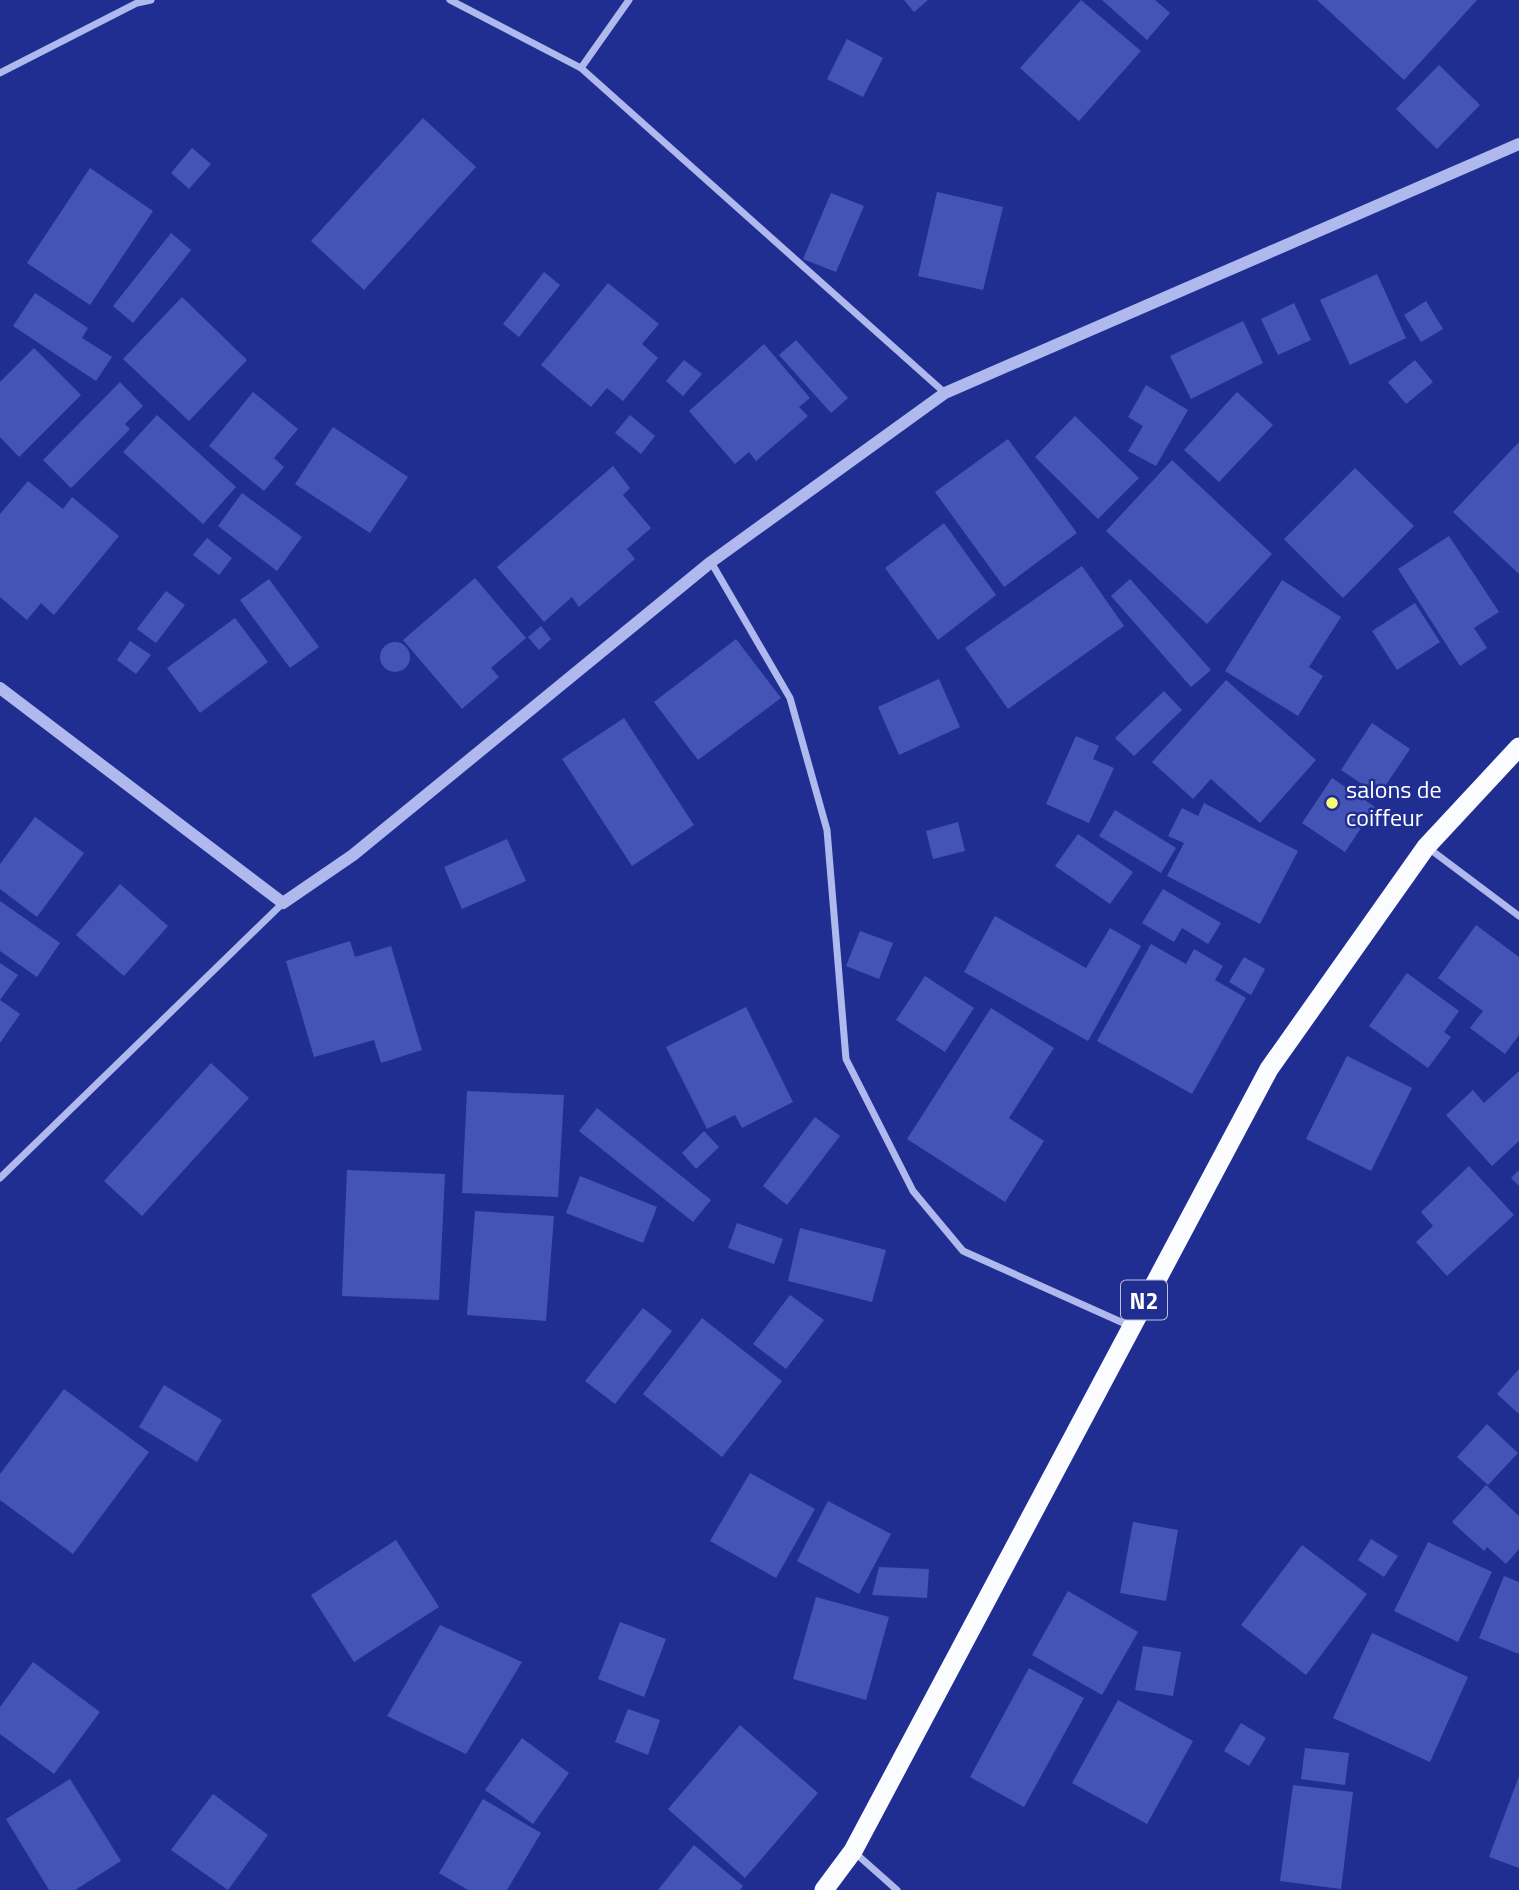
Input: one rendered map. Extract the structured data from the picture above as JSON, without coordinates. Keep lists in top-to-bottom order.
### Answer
{
  "streets": {
    "highway": ["N2"]
  },
  "places": ["salons de coiffeur"]
}
